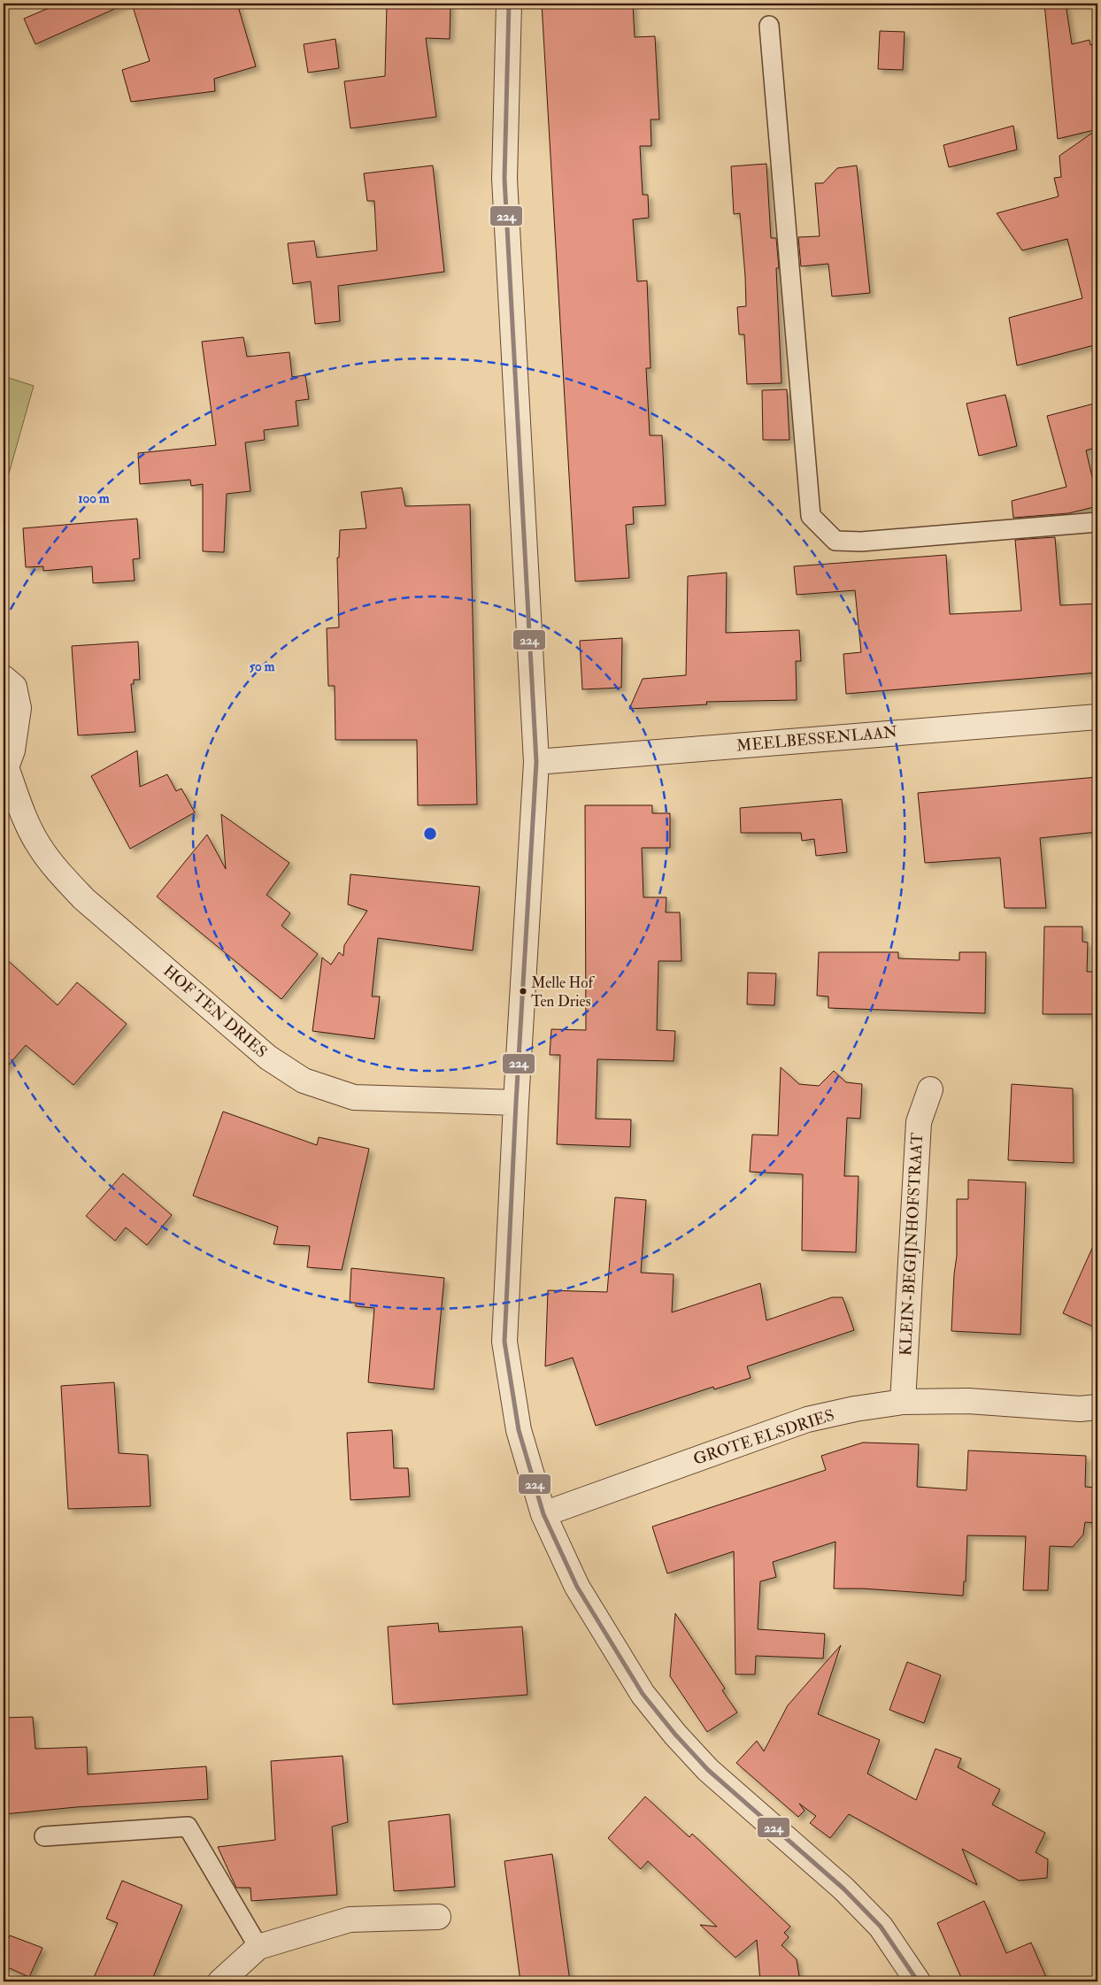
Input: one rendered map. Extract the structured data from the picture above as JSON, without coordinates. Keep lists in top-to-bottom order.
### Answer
{
  "streets": {
    "street": [
      "MEELBESSENLAAN",
      "HOF TEN DRIES",
      "KLEIN-BEGIJNHOFSTRAAT",
      "GROTE ELSDRIES"
    ]
  },
  "crossings": [
    ["KLEIN-BEGIJNHOFSTRAAT", "GROTE ELSDRIES"]
  ],
  "places": ["Melle Hof Ten Dries"],
  "lines": ["transit line 224"],
  "rings": ["100 m", "50 m"]
}
